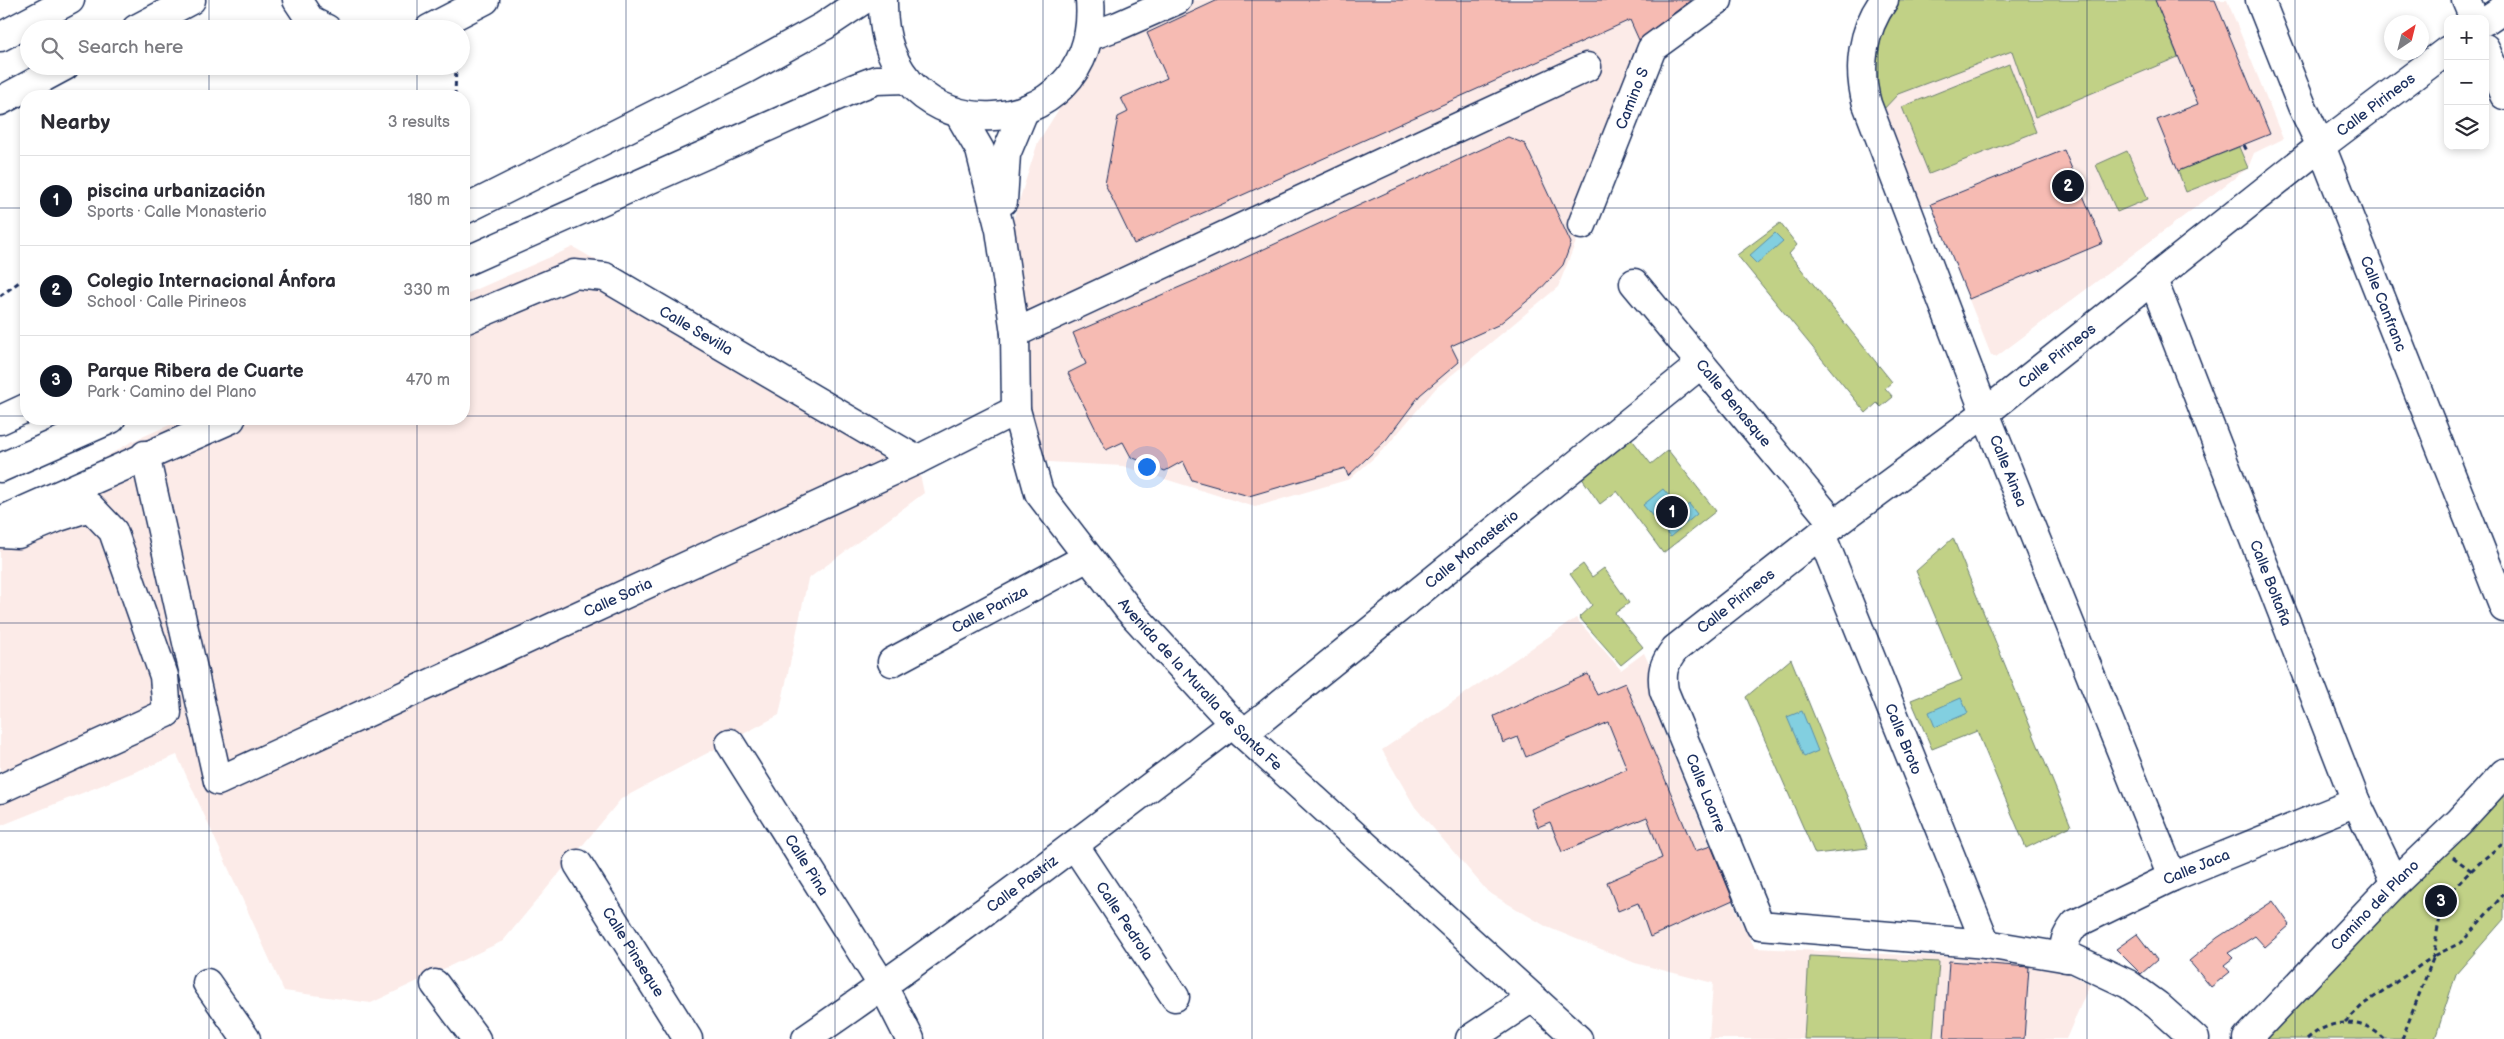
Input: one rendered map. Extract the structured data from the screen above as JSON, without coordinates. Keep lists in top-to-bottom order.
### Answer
{
  "streets": {
    "main road": [
      "Camino S",
      "Calle Pirineos",
      "Calle Canfranc",
      "Calle Sevilla",
      "Calle Benasque",
      "Calle Ainsa",
      "Calle Monasterio",
      "Calle Boltaña",
      "Calle Soria",
      "Calle Paniza",
      "Avenida de la Muralla de Santa Fe",
      "Calle Broto",
      "Calle Loarre",
      "Calle Pina",
      "Calle Jaca",
      "Calle Pastriz",
      "Camino del Plano",
      "Calle Pedrola",
      "Calle Pinseque"
    ]
  },
  "crossings": [
    ["Calle Pirineos", "Calle Canfranc"],
    ["Calle Pirineos", "Calle Benasque"],
    ["Calle Pirineos", "Calle Ainsa"],
    ["Calle Pirineos", "Calle Boltaña"],
    ["Calle Pirineos", "Calle Broto"],
    ["Calle Pirineos", "Calle Loarre"],
    ["Calle Sevilla", "Calle Soria"],
    ["Calle Benasque", "Calle Monasterio"],
    ["Calle Benasque", "Calle Broto"],
    ["Calle Ainsa", "Calle Jaca"],
    ["Calle Monasterio", "Avenida de la Muralla de Santa Fe"],
    ["Calle Monasterio", "Calle Pastriz"],
    ["Calle Boltaña", "Calle Jaca"],
    ["Calle Boltaña", "Camino del Plano"],
    ["Calle Soria", "Avenida de la Muralla de Santa Fe"],
    ["Calle Paniza", "Avenida de la Muralla de Santa Fe"],
    ["Avenida de la Muralla de Santa Fe", "Calle Pastriz"],
    ["Calle Broto", "Calle Loarre"],
    ["Calle Pina", "Calle Pastriz"],
    ["Calle Pastriz", "Calle Pedrola"]
  ],
  "north": "top right",
  "page": {
    "map_buttons": ["+", "−"],
    "search": "Search here",
    "heading": ["Nearby", "3 results"],
    "list": [
      {
        "mark": "1",
        "name": "piscina urbanización",
        "note": "Sports · Calle Monasterio",
        "value": "180 m"
      },
      {
        "mark": "2",
        "name": "Colegio Internacional Ánfora",
        "note": "School · Calle Pirineos",
        "value": "330 m"
      },
      {
        "mark": "3",
        "name": "Parque Ribera de Cuarte",
        "note": "Park · Camino del Plano",
        "value": "470 m"
      }
    ],
    "pins": ["2", "1", "3"]
  }
}
